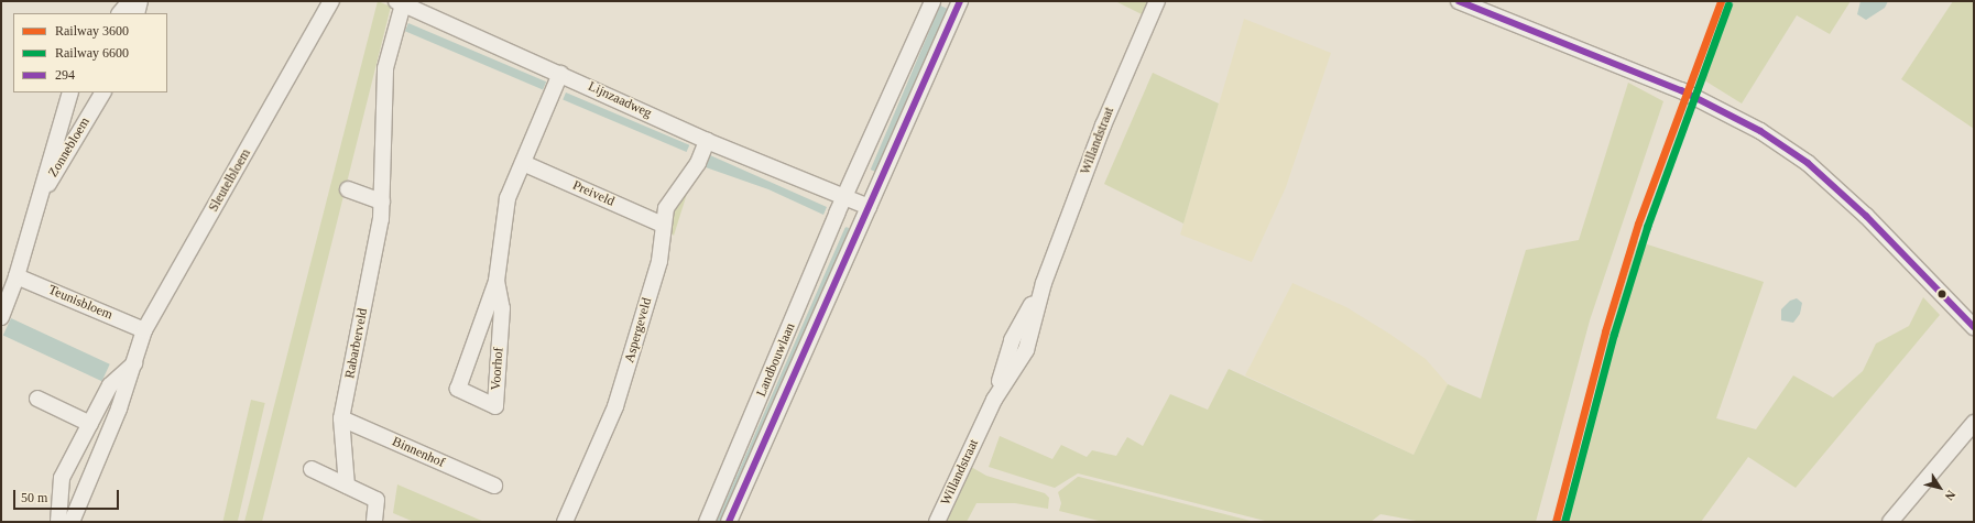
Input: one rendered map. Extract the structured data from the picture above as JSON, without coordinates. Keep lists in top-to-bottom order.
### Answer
{
  "streets": {
    "street": [
      "Lijnzaadweg",
      "Willandstraat",
      "Zonnebloem",
      "Sleutelbloem",
      "Preiveld",
      "Teunisbloem",
      "Aspergeveld",
      "Rabarberveld",
      "Landbouwlaan",
      "Voorhof",
      "Binnenhof"
    ]
  },
  "crossings": [
    ["Lijnzaadweg", "Aspergeveld"],
    ["Lijnzaadweg", "Rabarberveld"],
    ["Lijnzaadweg", "Landbouwlaan"],
    ["Lijnzaadweg", "Voorhof"],
    ["Zonnebloem", "Teunisbloem"],
    ["Sleutelbloem", "Teunisbloem"],
    ["Preiveld", "Aspergeveld"],
    ["Preiveld", "Voorhof"],
    ["Rabarberveld", "Binnenhof"]
  ],
  "lines": ["rail line 3600", "transit line 294", "rail line 6600"],
  "legend": ["Railway 3600", "Railway 6600", "294"],
  "scale_bar": "50 m",
  "north": "bottom right"
}
